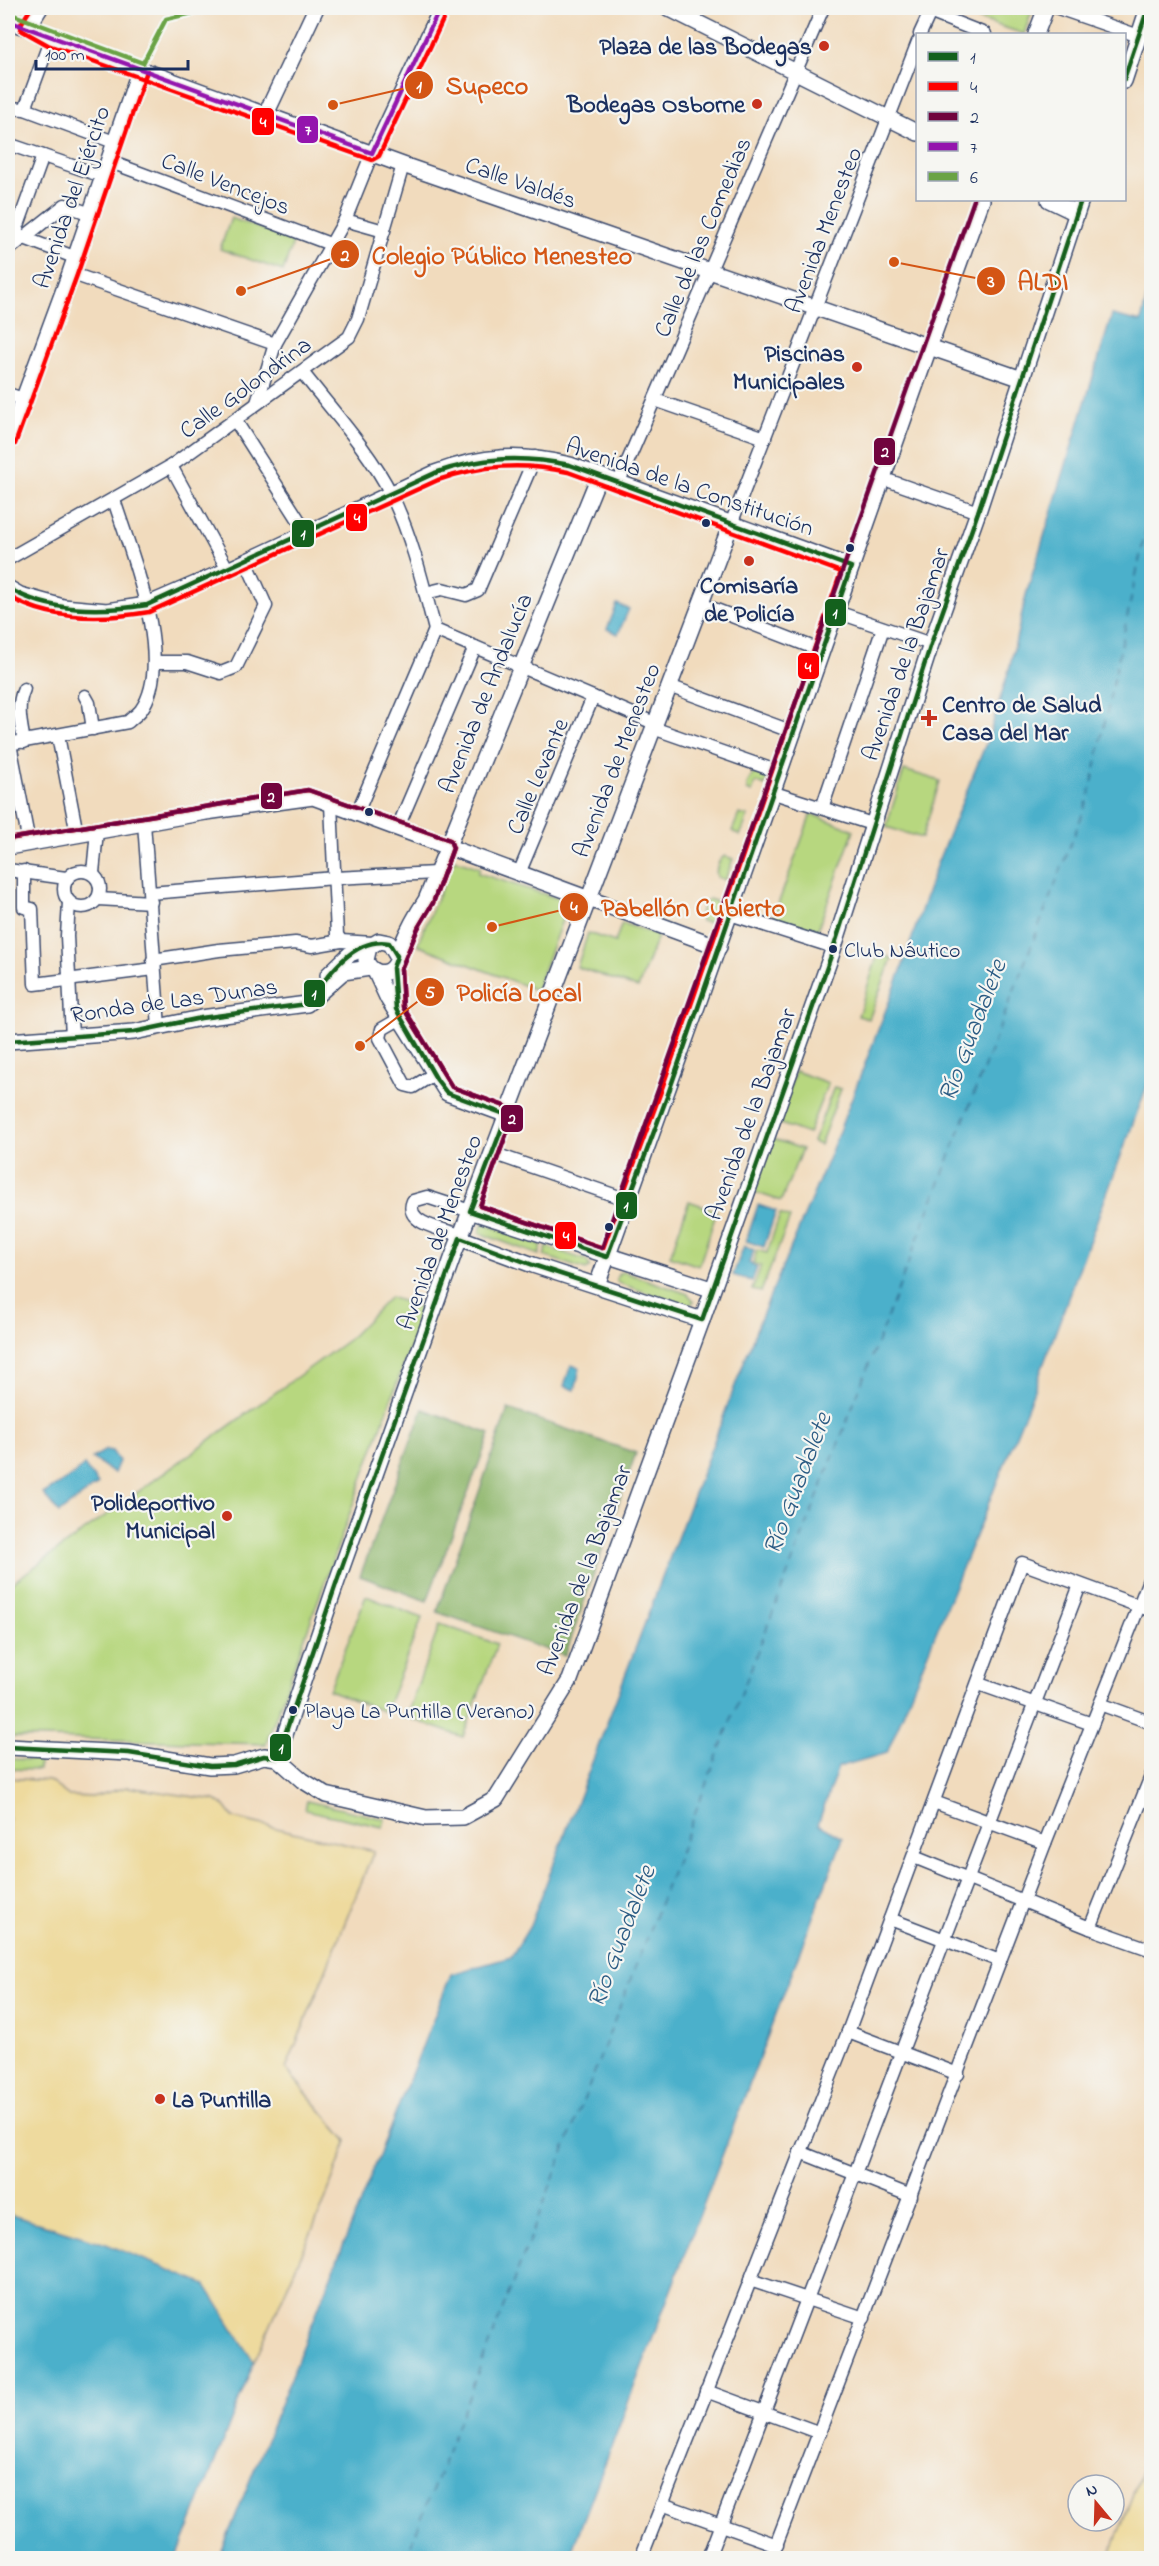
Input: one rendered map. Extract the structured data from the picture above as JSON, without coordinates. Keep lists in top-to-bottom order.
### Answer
{
  "streets": {
    "street": [
      "Calle Valdés",
      "Calle Vencejos",
      "Avenida del Ejército",
      "Avenida Menesteo",
      "Calle de las Comedias",
      "Calle Golondrina",
      "Avenida de la Constitución",
      "Avenida de la Bajamar",
      "Avenida de Andalucía",
      "Avenida de Menesteo",
      "Calle Levante",
      "Ronda de Las Dunas"
    ]
  },
  "crossings": [
    ["Calle Valdés", "Avenida del Ejército"],
    ["Calle Valdés", "Avenida Menesteo"],
    ["Calle Valdés", "Calle de las Comedias"],
    ["Calle Valdés", "Calle Golondrina"],
    ["Calle Valdés", "Avenida de la Bajamar"],
    ["Calle Vencejos", "Avenida del Ejército"],
    ["Avenida Menesteo", "Avenida de la Constitución"],
    ["Avenida Menesteo", "Avenida de Menesteo"],
    ["Calle de las Comedias", "Avenida de la Constitución"],
    ["Avenida de la Constitución", "Avenida de Andalucía"],
    ["Avenida de la Constitución", "Avenida de Menesteo"],
    ["Avenida de la Bajamar", "Avenida de Menesteo"],
    ["Avenida de Andalucía", "Ronda de Las Dunas"]
  ],
  "water": ["Río Guadalete"],
  "places": {
    "other": [
      "Plaza de las Bodegas",
      "Bodegas Osborne",
      "Supeco",
      "ALDI",
      "Colegio Público Menesteo",
      "Piscinas Municipales",
      "Comisaría de Policía",
      "Pabellón Cubierto",
      "Club Náutico",
      "Policía Local",
      "Polideportivo Municipal",
      "Playa La Puntilla (Verano)",
      "La Puntilla"
    ],
    "health": ["Centro de Salud Casa del Mar"]
  },
  "lines": [
    "transit line 1",
    "transit line 4",
    "transit line 7",
    "transit line 6",
    "transit line 2"
  ],
  "legend": [
    "1",
    "4",
    "2",
    "7",
    "6"
  ],
  "scale_bar": "100 m",
  "north": "top"
}
